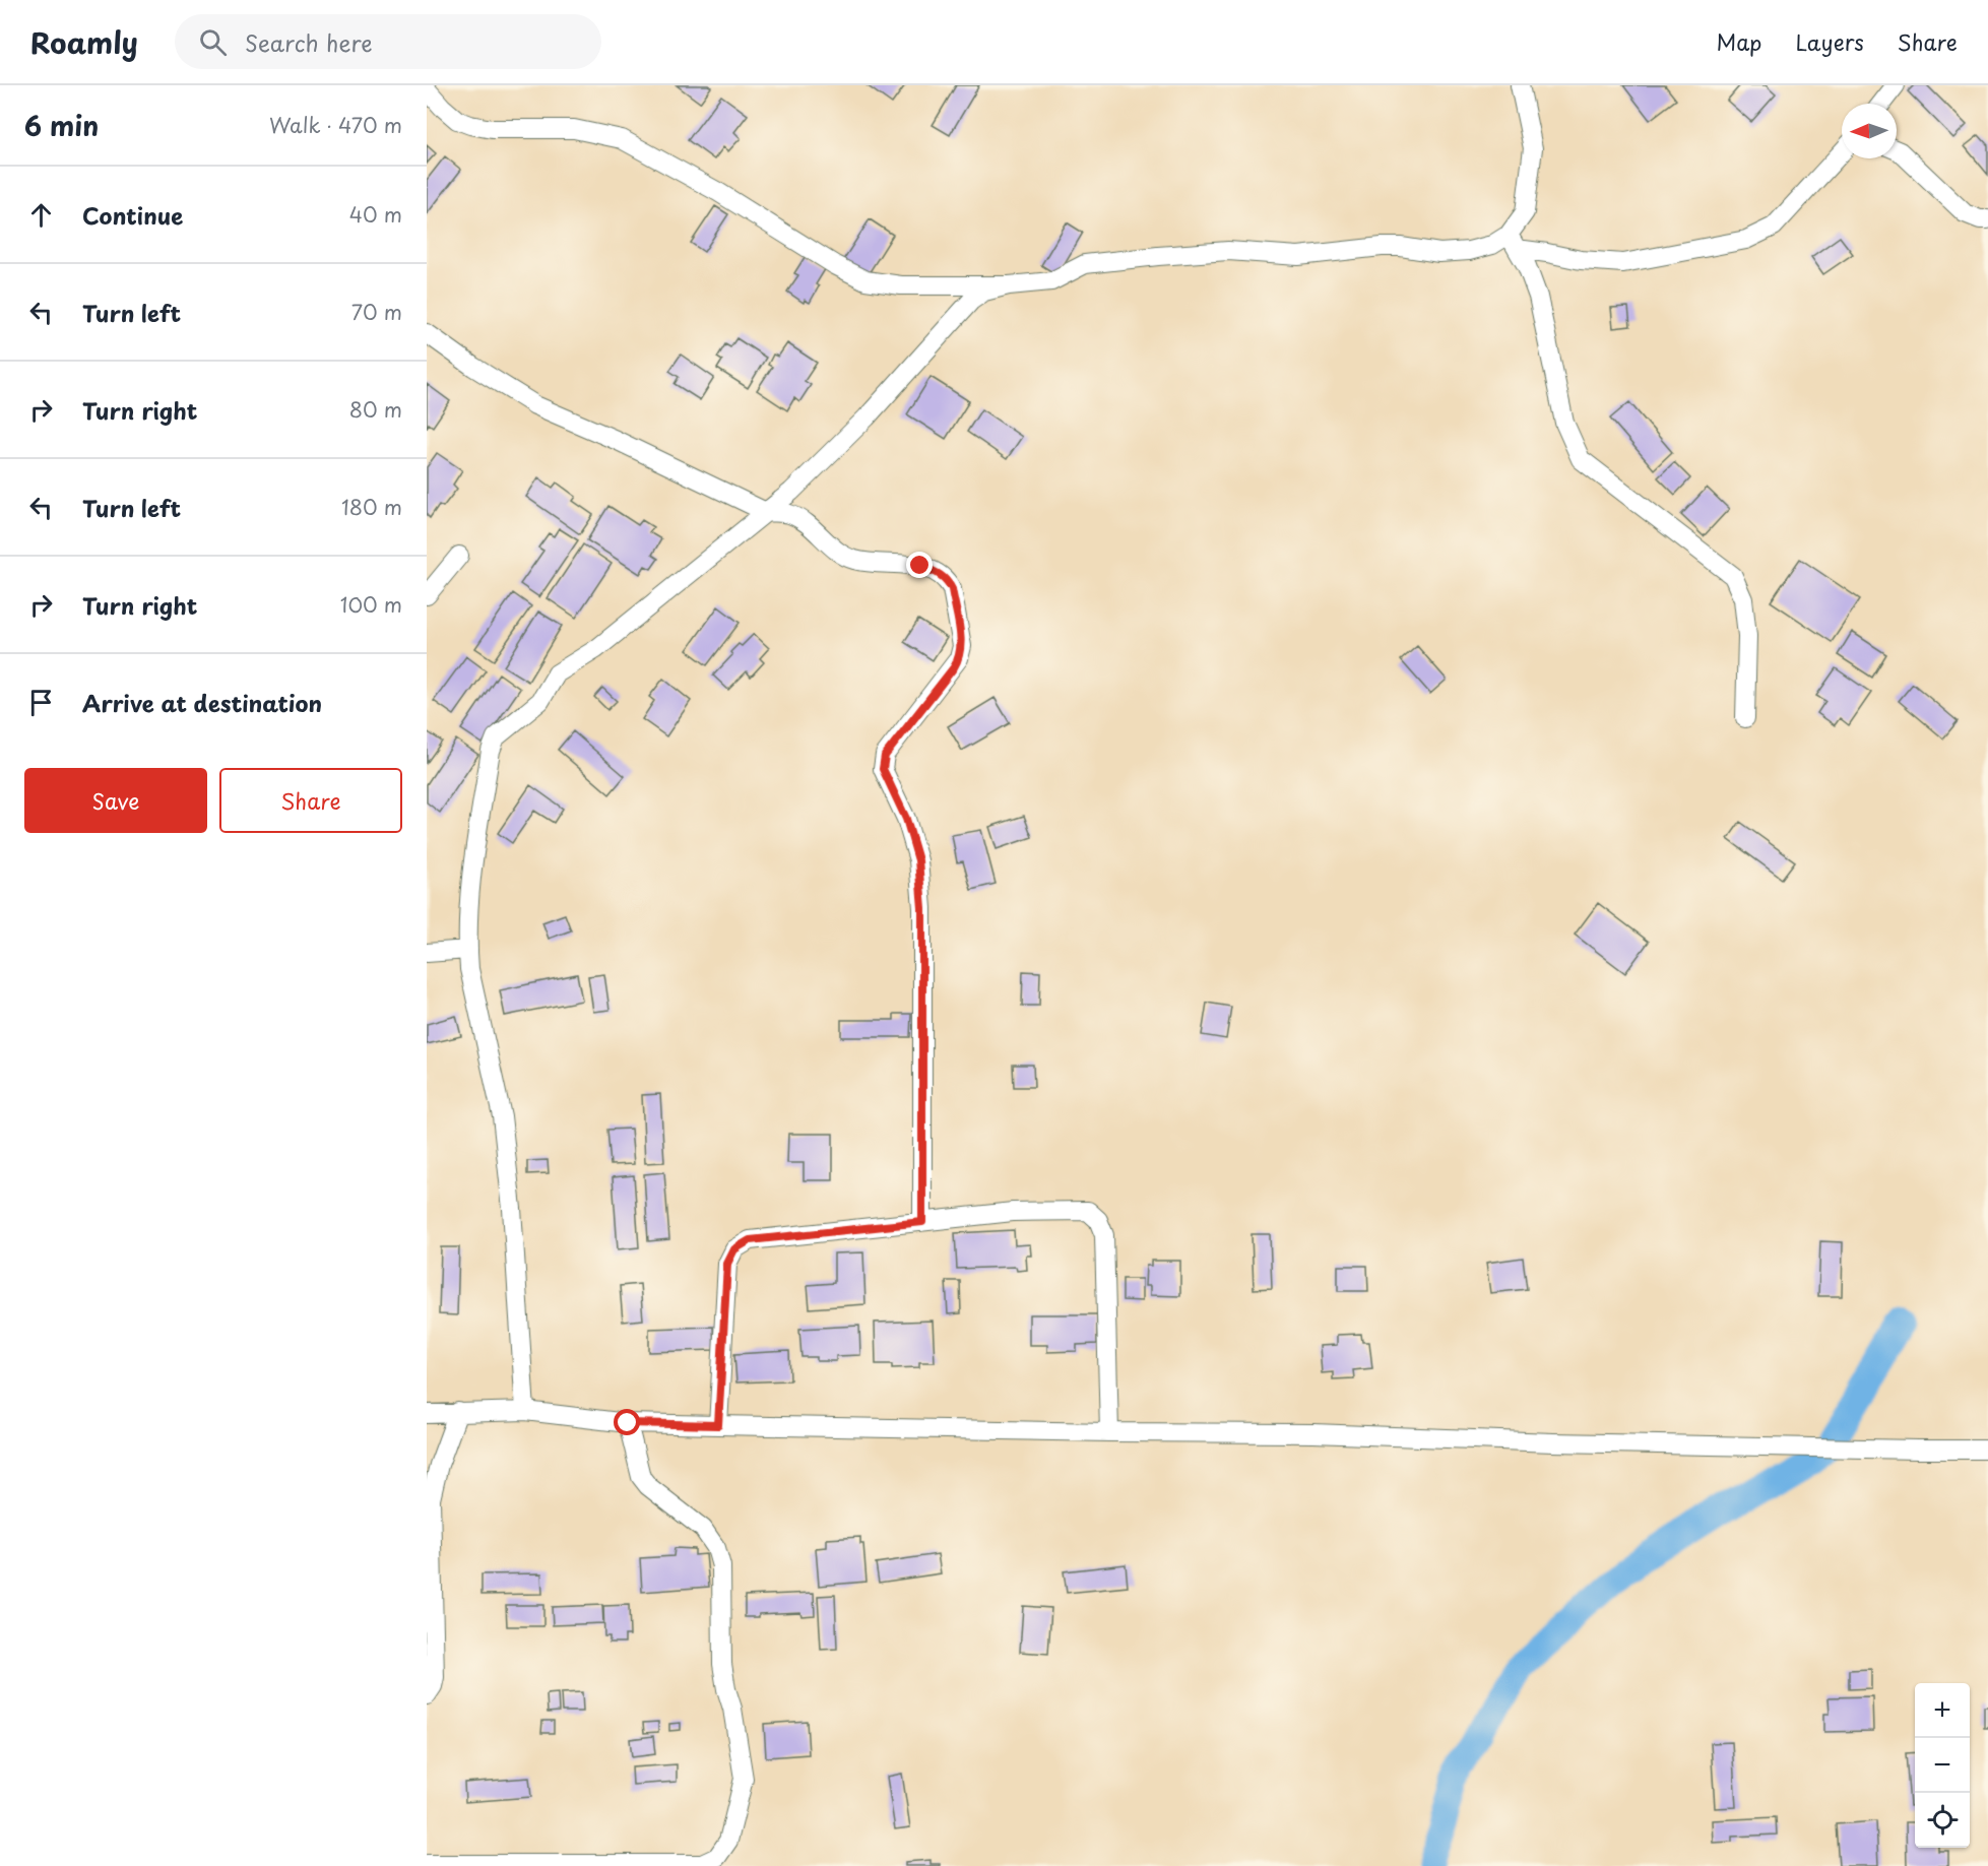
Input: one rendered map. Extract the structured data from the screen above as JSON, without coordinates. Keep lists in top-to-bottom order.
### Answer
{
  "north": "left",
  "page": {
    "header": "Roamly",
    "search": "Search here",
    "nav": ["Map", "Layers", "Share"],
    "heading": ["6 min", "Walk · 470 m"],
    "list": [
      ["Continue", "40 m"],
      ["Turn left", "70 m"],
      ["Turn right", "80 m"],
      ["Turn left", "180 m"],
      ["Turn right", "100 m"],
      "Arrive at destination"
    ],
    "buttons": ["Save", "Share"],
    "map_buttons": ["+", "−"]
  }
}
